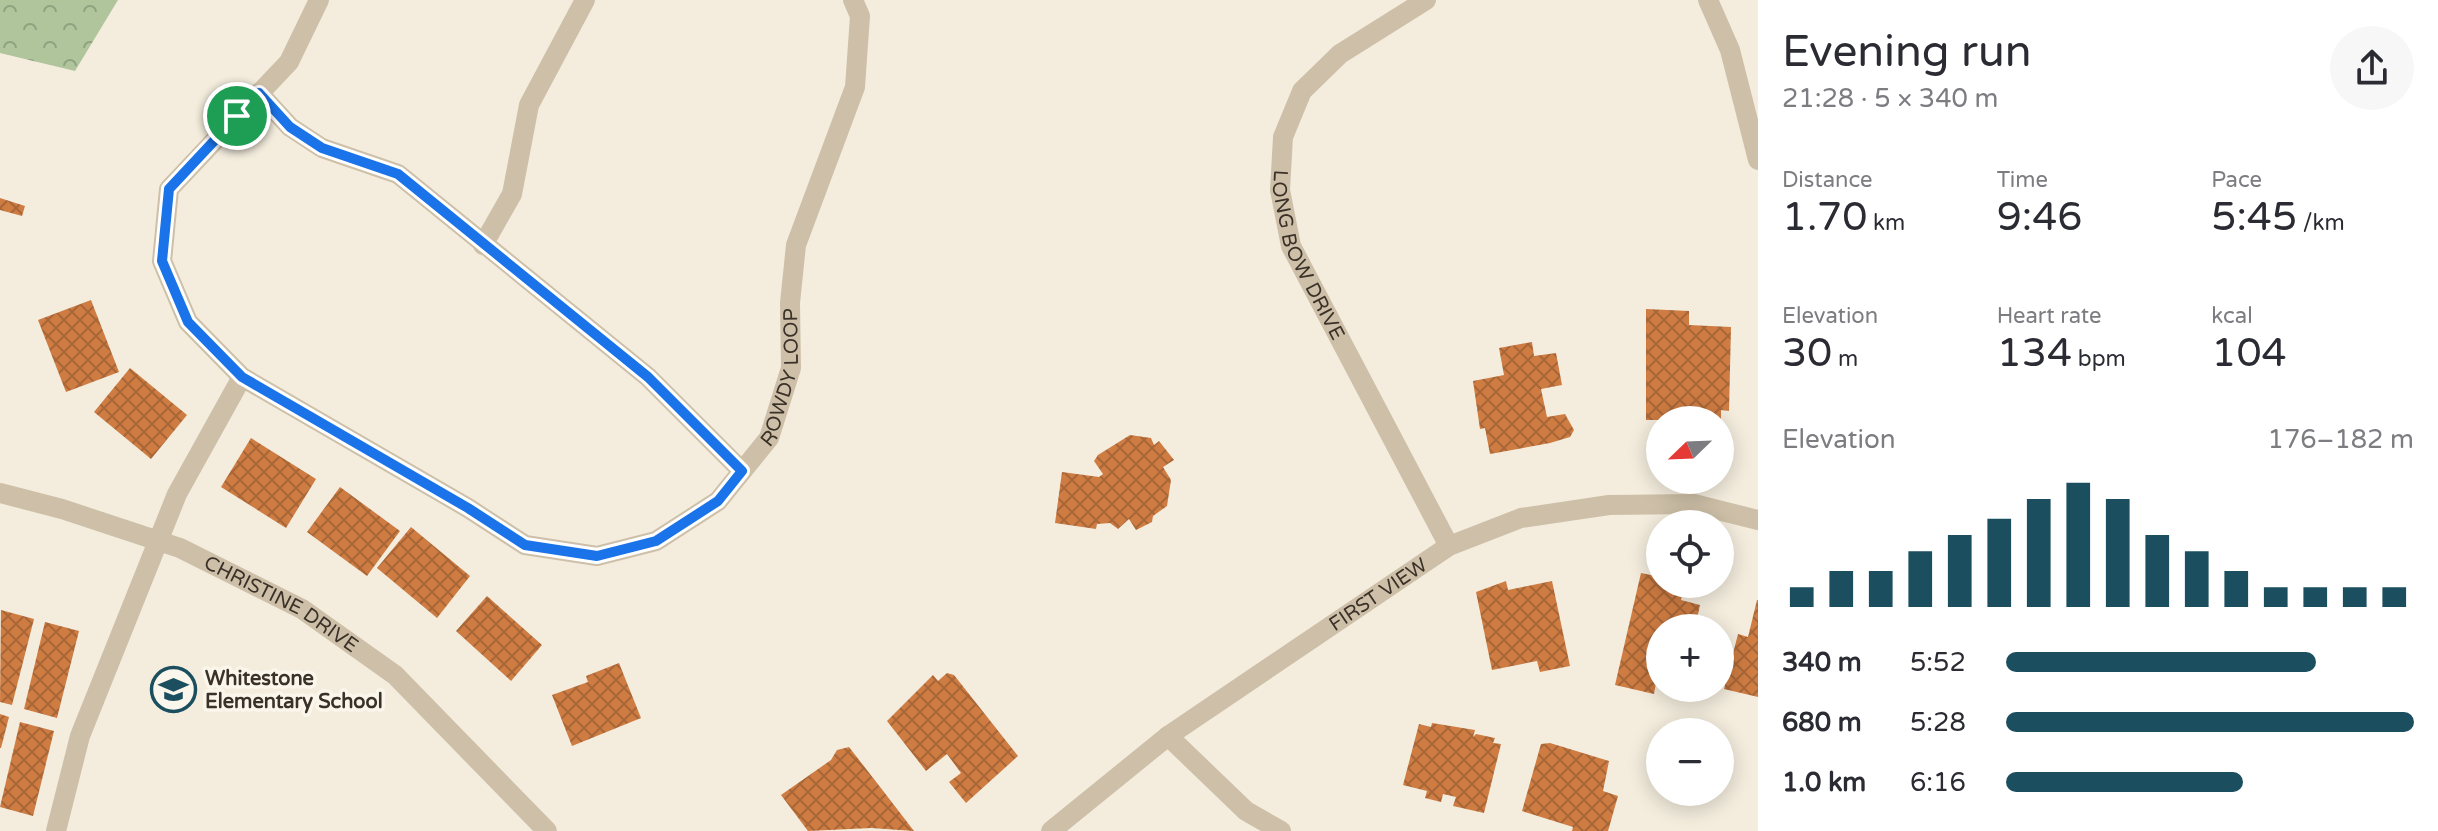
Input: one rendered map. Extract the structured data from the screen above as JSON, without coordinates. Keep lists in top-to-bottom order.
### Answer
{
  "streets": {
    "street": [
      "LONG BOW DRIVE",
      "ROWDY LOOP",
      "FIRST VIEW",
      "CHRISTINE DRIVE"
    ]
  },
  "crossings": [
    ["LONG BOW DRIVE", "FIRST VIEW"]
  ],
  "places": {
    "school or university": ["Whitestone Elementary School"]
  },
  "north": "bottom left",
  "page": {
    "heading": ["Evening run", "21:28 · 5 × 340 m"],
    "stats": [
      ["Distance", "1.70 km"],
      ["Time", "9:46"],
      ["Pace", "5:45 /km"],
      ["Elevation", "30 m"],
      ["Heart rate", "134 bpm"],
      ["kcal", "104"]
    ],
    "map_buttons": ["+", "−"],
    "chart": ["Elevation", "176–182 m"],
    "list": [
      {
        "name": "340 m",
        "note": "5:52"
      },
      {
        "name": "680 m",
        "note": "5:28"
      },
      {
        "name": "1.0 km",
        "note": "6:16"
      }
    ]
  }
}
